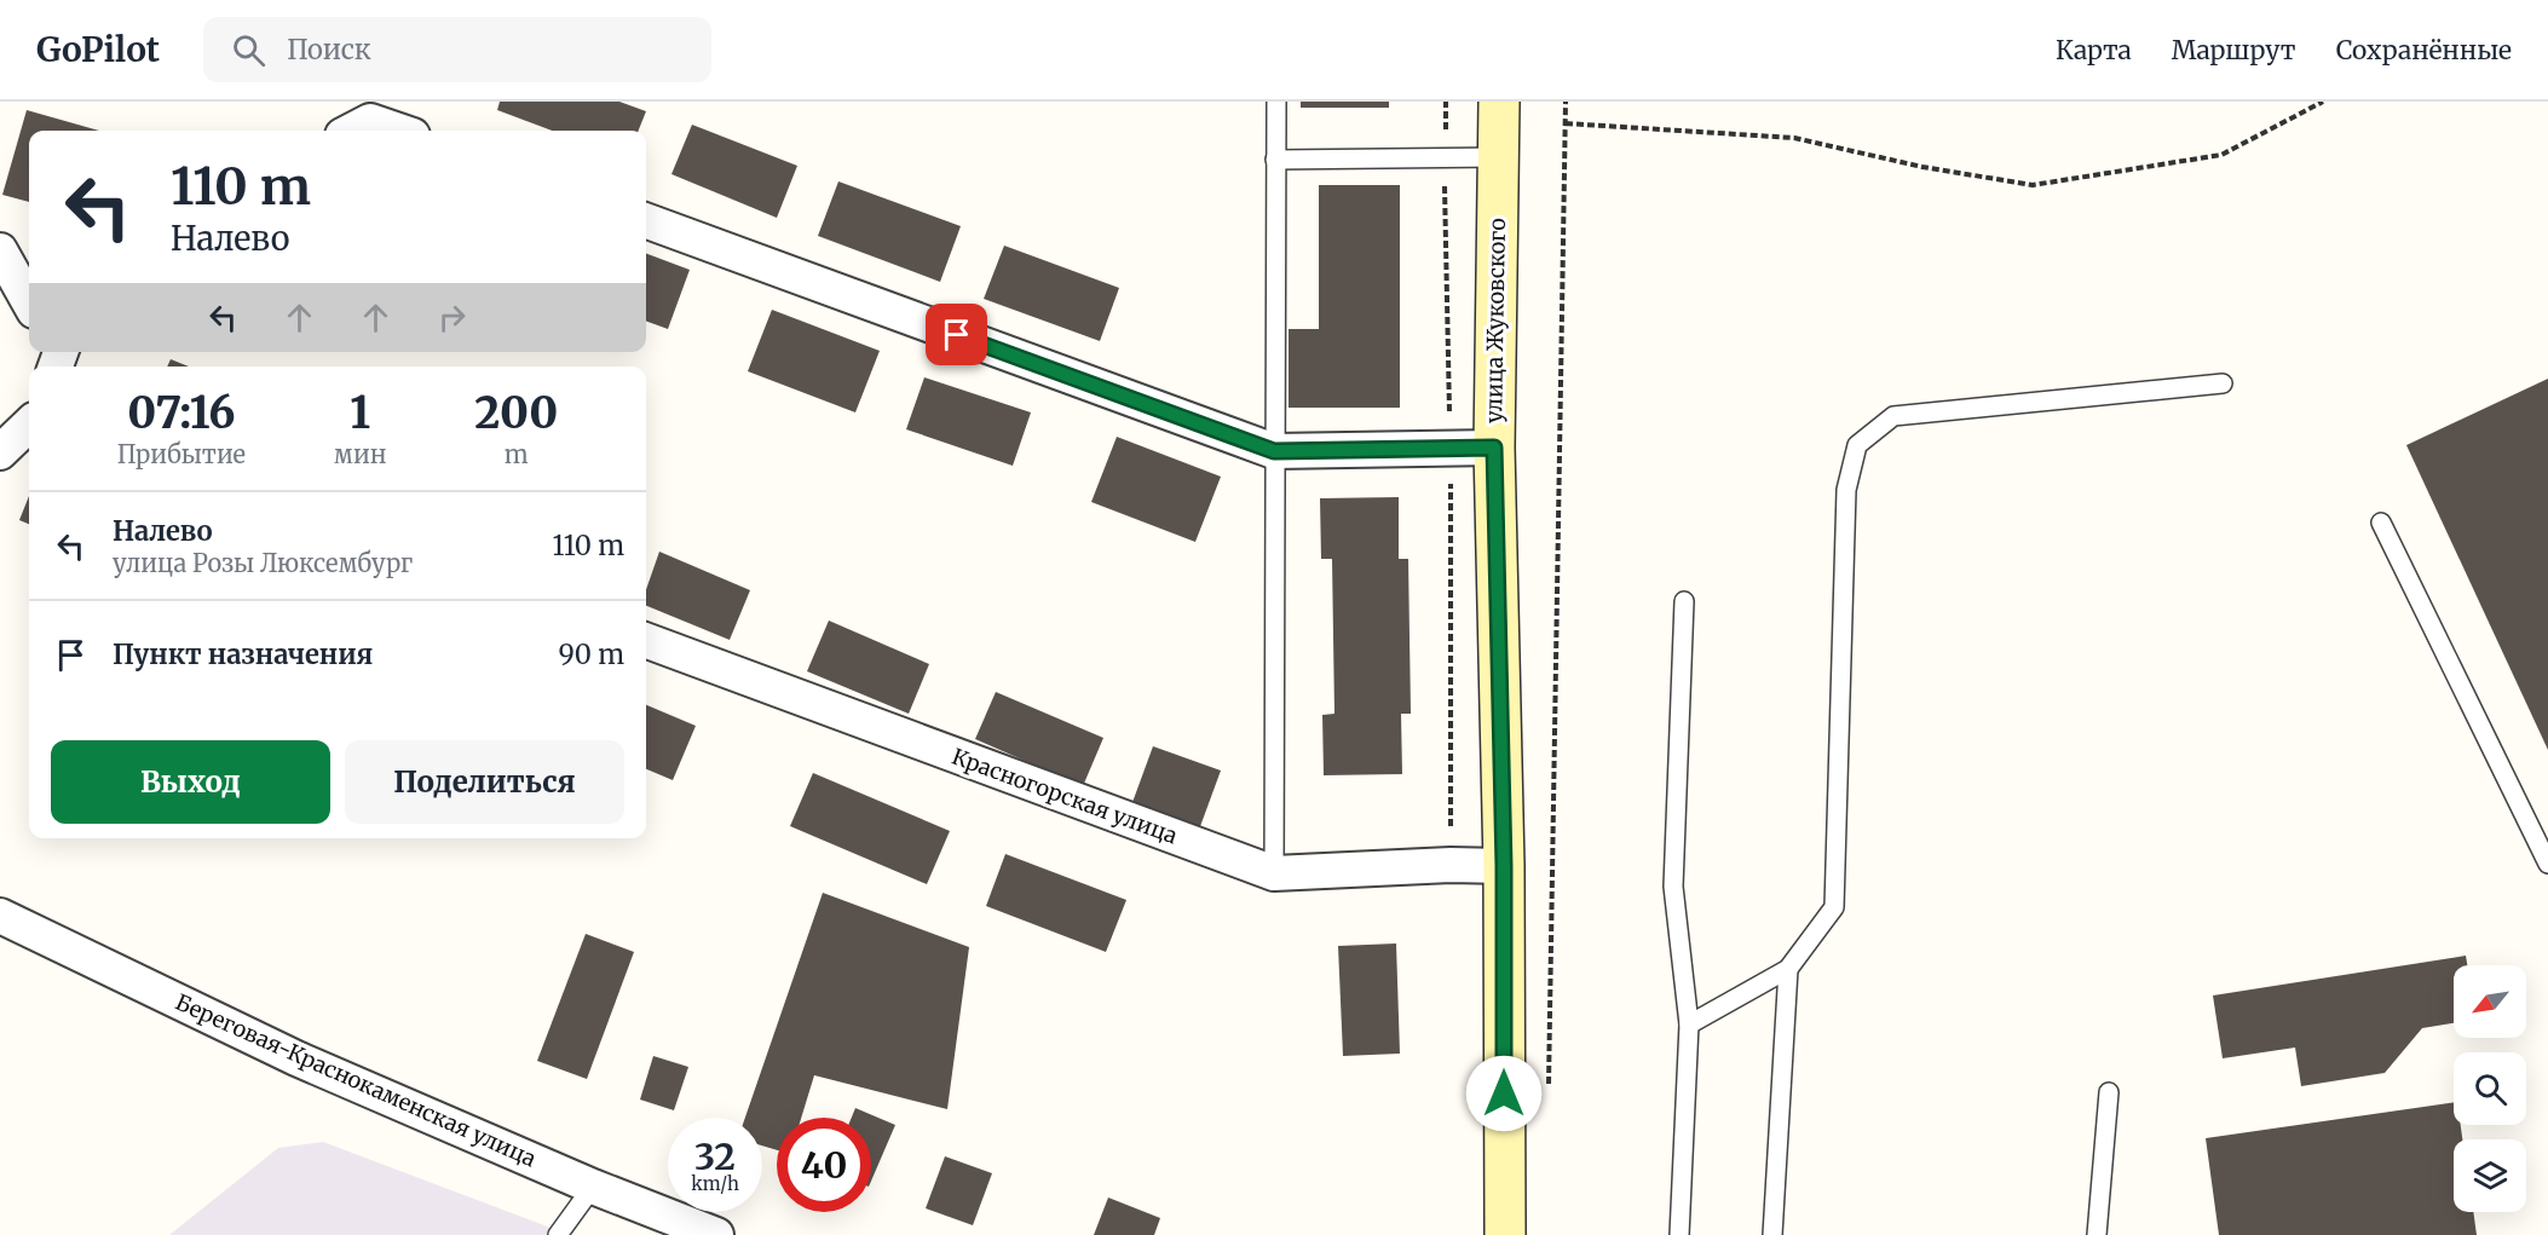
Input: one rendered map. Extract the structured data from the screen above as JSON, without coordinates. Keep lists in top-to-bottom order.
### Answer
{
  "streets": {
    "street": ["улица Жуковского", "Красногорская улица", "Береговая-Краснокаменская улица"]
  },
  "crossings": [
    ["улица Жуковского", "Красногорская улица"]
  ],
  "north": "bottom left",
  "page": {
    "header": "GoPilot",
    "search": "Поиск",
    "nav": ["Карта", "Маршрут", "Сохранённые"],
    "turn": ["110 m", "Налево"],
    "eta": [
      "07:16",
      "Прибытие",
      "1",
      "мин",
      "200",
      "m"
    ],
    "list": [
      {
        "name": "Налево",
        "note": "улица Розы Люксембург",
        "value": "110 m"
      },
      {
        "name": "Пункт назначения",
        "value": "90 m"
      }
    ],
    "buttons": ["Выход", "Поделиться"],
    "speed": "32 km/h",
    "limit": "40"
  }
}
